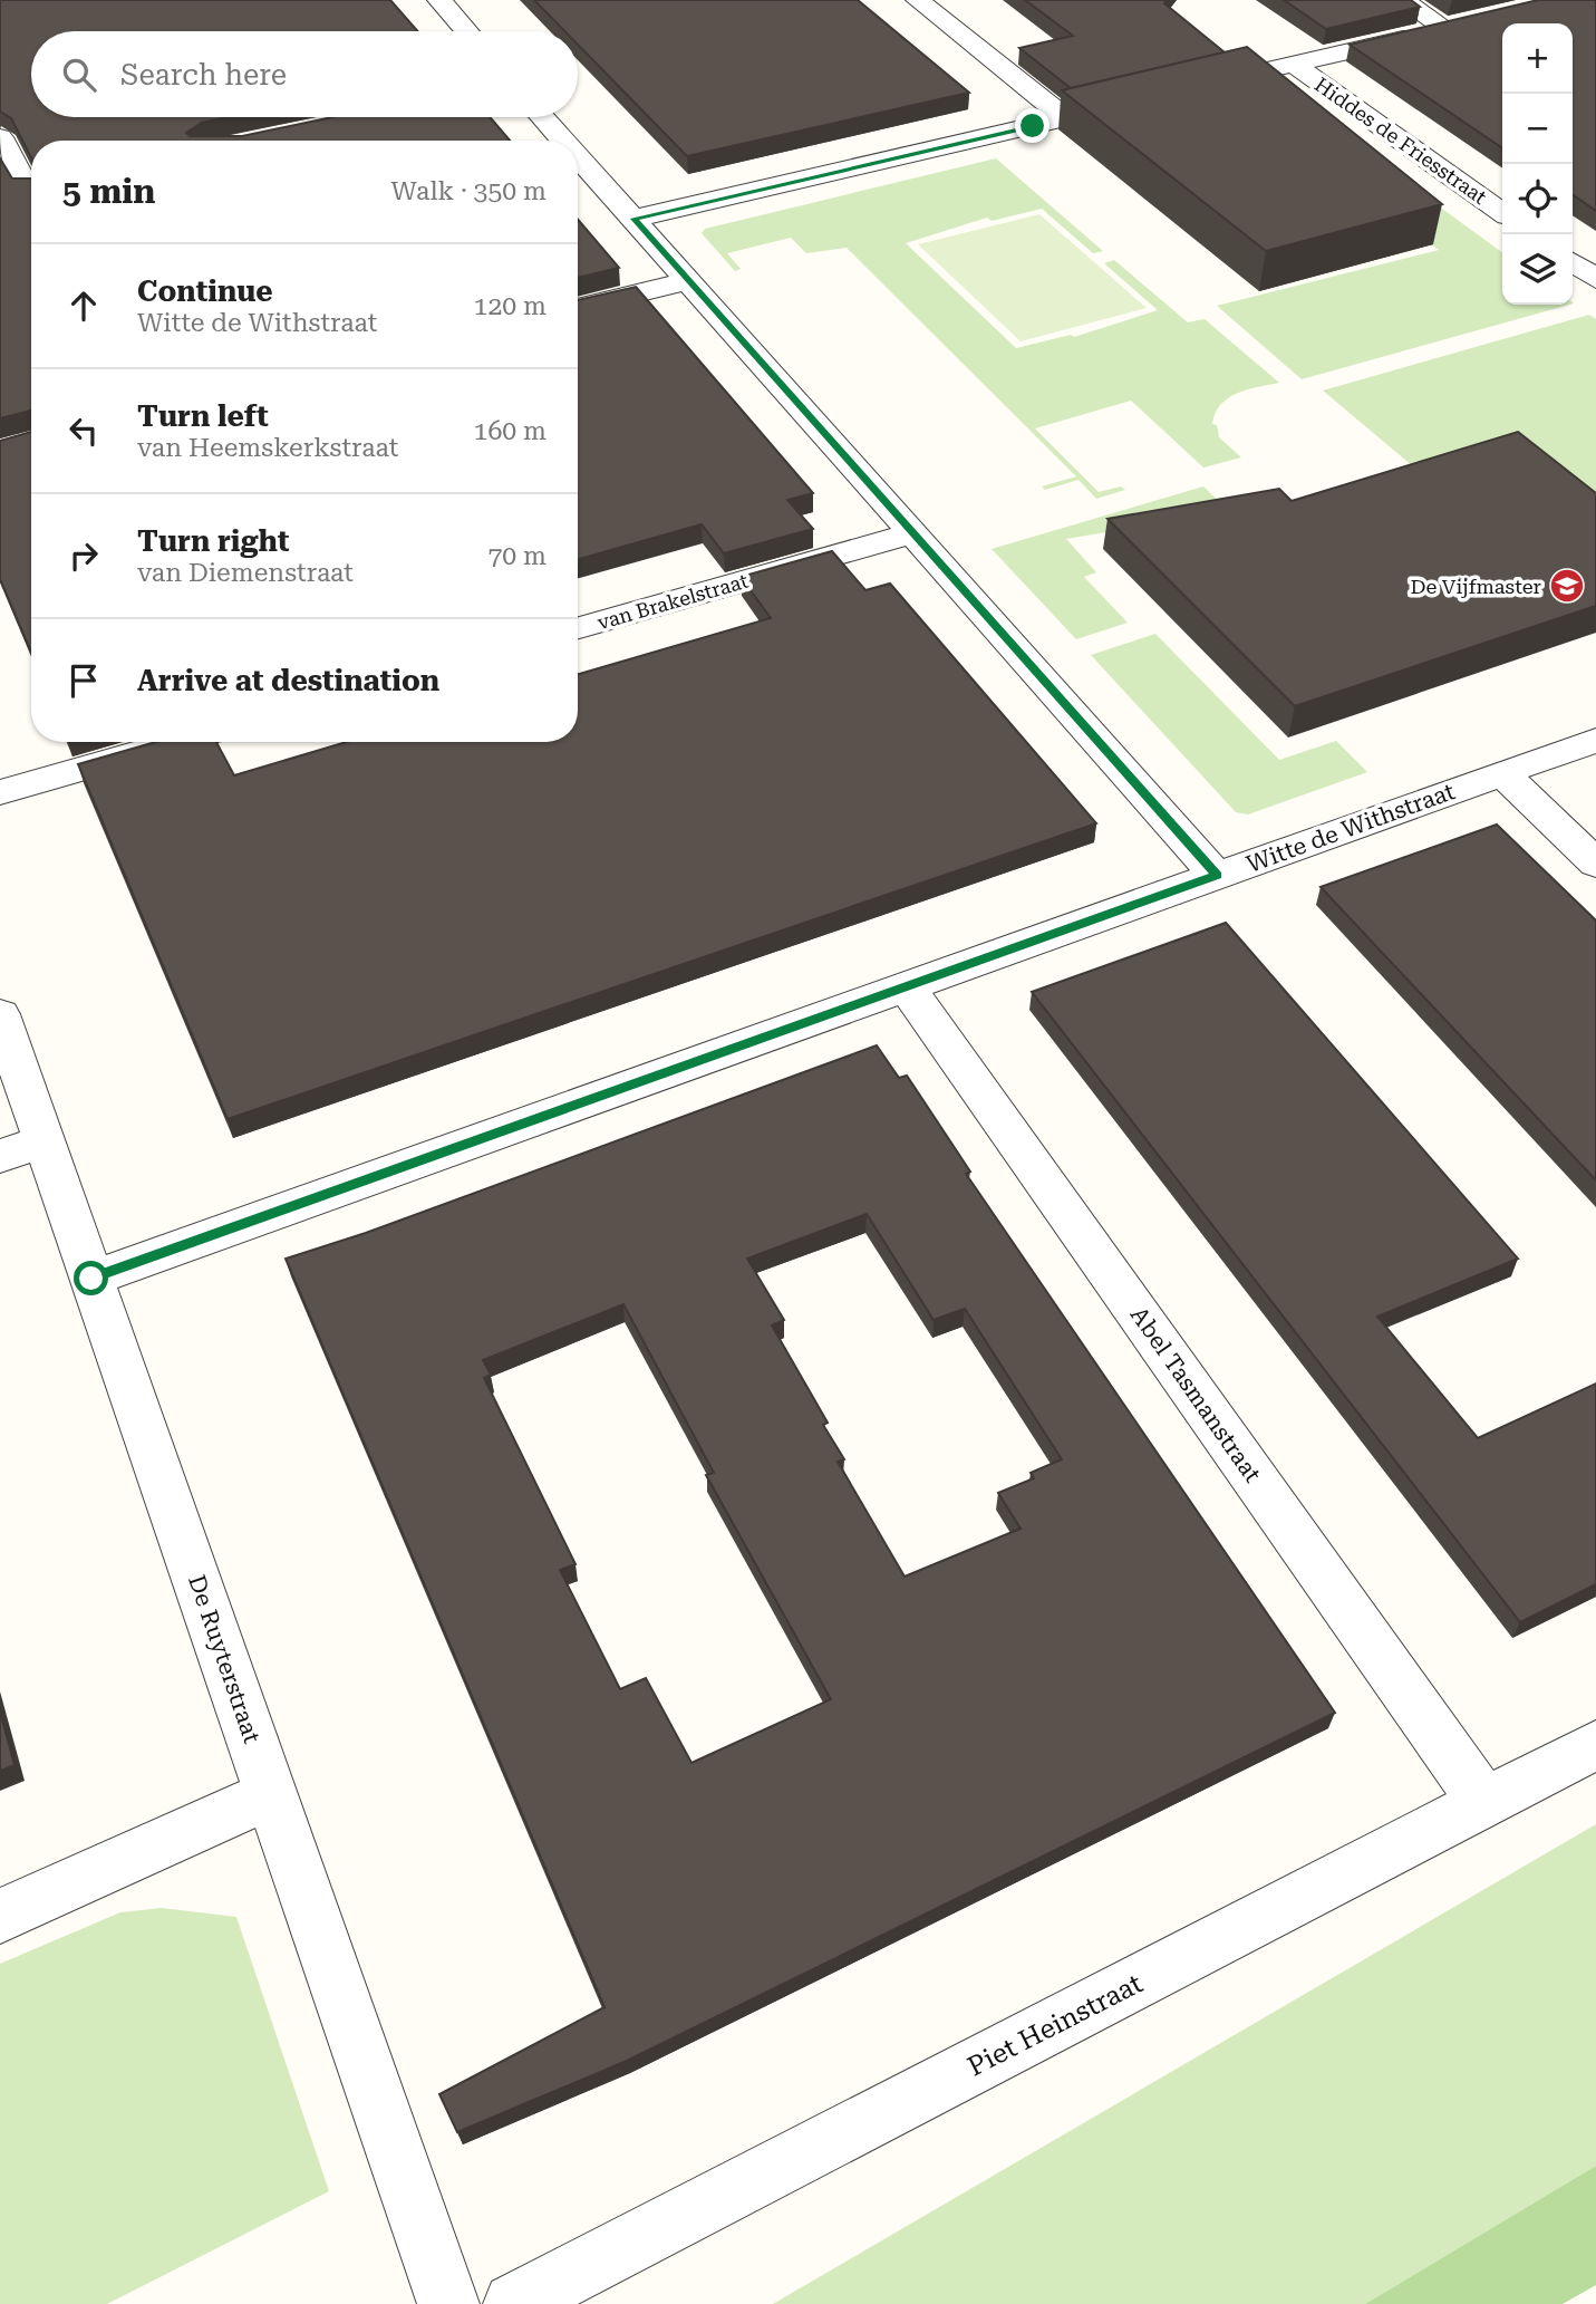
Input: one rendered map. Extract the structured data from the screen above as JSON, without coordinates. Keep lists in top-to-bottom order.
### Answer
{
  "streets": {
    "street": [
      "Hiddes de Friesstraat",
      "van Brakelstraat",
      "Witte de Withstraat",
      "Abel Tasmanstraat",
      "De Ruyterstraat",
      "Piet Heinstraat"
    ]
  },
  "crossings": [
    ["Witte de Withstraat", "Abel Tasmanstraat"],
    ["Witte de Withstraat", "De Ruyterstraat"],
    ["Abel Tasmanstraat", "Piet Heinstraat"]
  ],
  "places": {
    "school or university": ["De Vijfmaster"]
  },
  "page": {
    "map_buttons": ["+", "−"],
    "search": "Search here",
    "heading": ["5 min", "Walk · 350 m"],
    "list": [
      ["Continue", "Witte de Withstraat", "120 m"],
      ["Turn left", "van Heemskerkstraat", "160 m"],
      ["Turn right", "van Diemenstraat", "70 m"],
      "Arrive at destination"
    ]
  }
}
